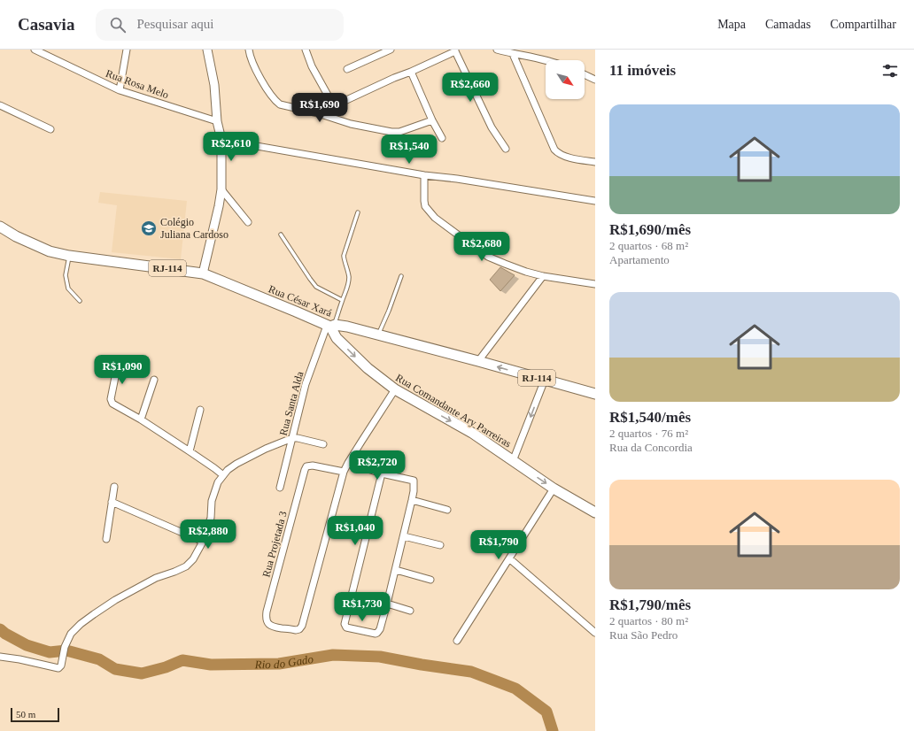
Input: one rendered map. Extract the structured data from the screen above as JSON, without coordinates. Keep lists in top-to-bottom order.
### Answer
{
  "streets": {
    "main road": ["RJ-114", "Rua César Xará", "Rua Comandante Ary Parreiras"],
    "street": ["Rua Rosa Melo", "Rua Santa Alda", "Rua Projetada 3"]
  },
  "crossings": [
    ["Rua César Xará", "Rua Santa Alda"],
    ["Rua César Xará", "Rua Comandante Ary Parreiras"],
    ["Rua Santa Alda", "Rua Comandante Ary Parreiras"]
  ],
  "one_way": ["Rua Comandante Ary Parreiras"],
  "water": ["Rio do Gado"],
  "places": {
    "school or university": ["Colégio Juliana Cardoso"]
  },
  "scale_bar": "50 m",
  "north": "bottom right",
  "page": {
    "header": "Casavia",
    "search": "Pesquisar aqui",
    "nav": ["Mapa", "Camadas", "Compartilhar"],
    "heading": "11 imóveis",
    "price": [
      "R$2,660",
      "R$1,690",
      "R$2,610",
      "R$1,540",
      "R$2,680",
      "R$1,090",
      "R$2,720",
      "R$1,040",
      "R$2,880",
      "R$1,790",
      "R$1,730"
    ],
    "list": [
      {
        "name": "R$1,690/mês",
        "note": "2 quartos · 68 m² · Apartamento"
      },
      {
        "name": "R$1,540/mês",
        "note": "2 quartos · 76 m² · Rua da Concordia"
      },
      {
        "name": "R$1,790/mês",
        "note": "2 quartos · 80 m² · Rua São Pedro"
      }
    ],
    "scale": "50 m"
  }
}
